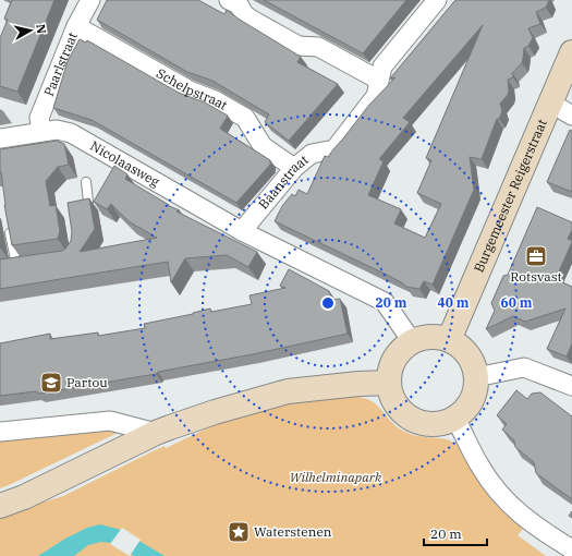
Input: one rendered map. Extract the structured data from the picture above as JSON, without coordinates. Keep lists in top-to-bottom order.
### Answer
{
  "streets": {
    "street": [
      "Paarlstraat",
      "Schelpstraat",
      "Nicolaasweg",
      "Baanstraat",
      "Burgemeester Reigerstraat"
    ]
  },
  "crossings": [
    ["Paarlstraat", "Schelpstraat"],
    ["Paarlstraat", "Nicolaasweg"],
    ["Schelpstraat", "Baanstraat"],
    ["Nicolaasweg", "Baanstraat"],
    ["Nicolaasweg", "Burgemeester Reigerstraat"]
  ],
  "parks": ["Wilhelminapark"],
  "places": {
    "office": ["Rotsvast"],
    "school or university": ["Partou"],
    "place": ["Waterstenen"]
  },
  "scale_bar": "20 m",
  "north": "right",
  "rings": ["20 m", "40 m", "60 m"]
}
